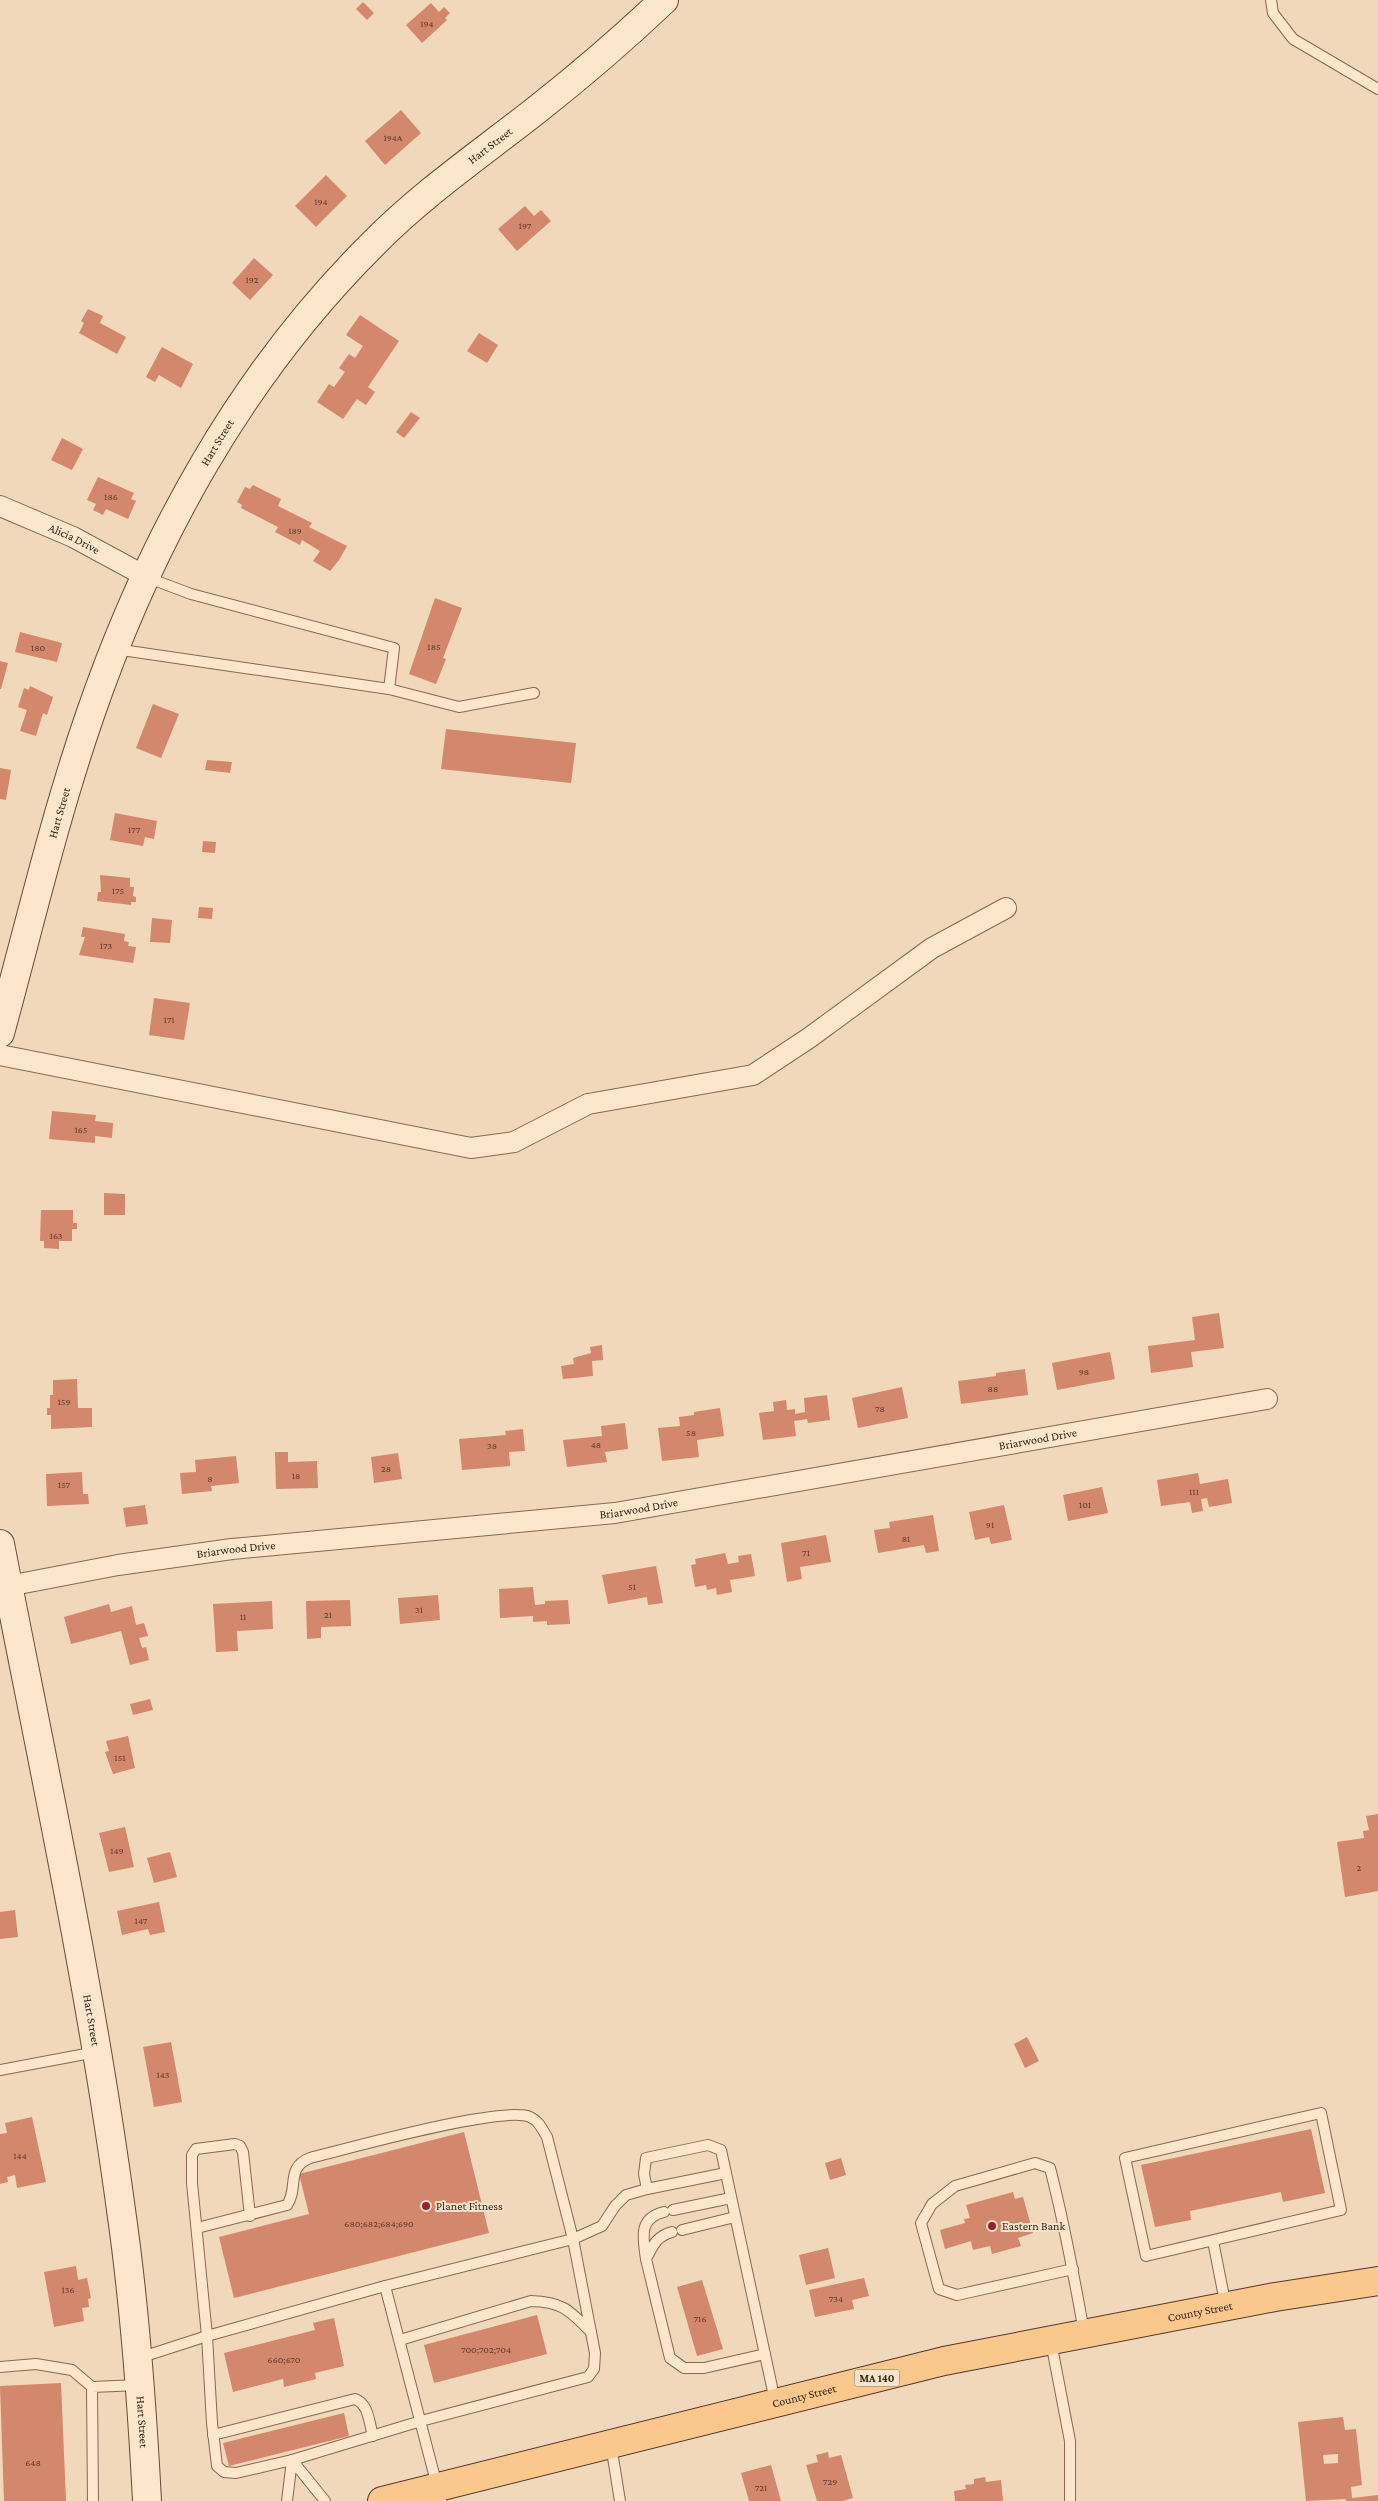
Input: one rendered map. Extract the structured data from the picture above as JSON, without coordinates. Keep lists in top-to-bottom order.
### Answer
{
  "streets": {
    "main road": ["County Street", "MA 140"],
    "street": ["Hart Street", "Alicia Drive", "Briarwood Drive"]
  },
  "crossings": [
    ["Hart Street", "Alicia Drive"],
    ["Hart Street", "Briarwood Drive"]
  ],
  "places": ["Planet Fitness", "Eastern Bank"],
  "house_numbers": [
    "194",
    "194A",
    "194",
    "197",
    "192",
    "186",
    "189",
    "185",
    "180",
    "177",
    "175",
    "173",
    "171",
    "165",
    "163",
    "98",
    "88",
    "159",
    "78",
    "58",
    "48",
    "38",
    "28",
    "18",
    "8",
    "157",
    "111",
    "101",
    "91",
    "81",
    "71",
    "51",
    "31",
    "21",
    "11",
    "151",
    "149",
    "2",
    "147",
    "143",
    "144",
    "680;682;684;690",
    "136",
    "734",
    "716",
    "700;702;704",
    "660;670",
    "648",
    "729",
    "721"
  ]
}
